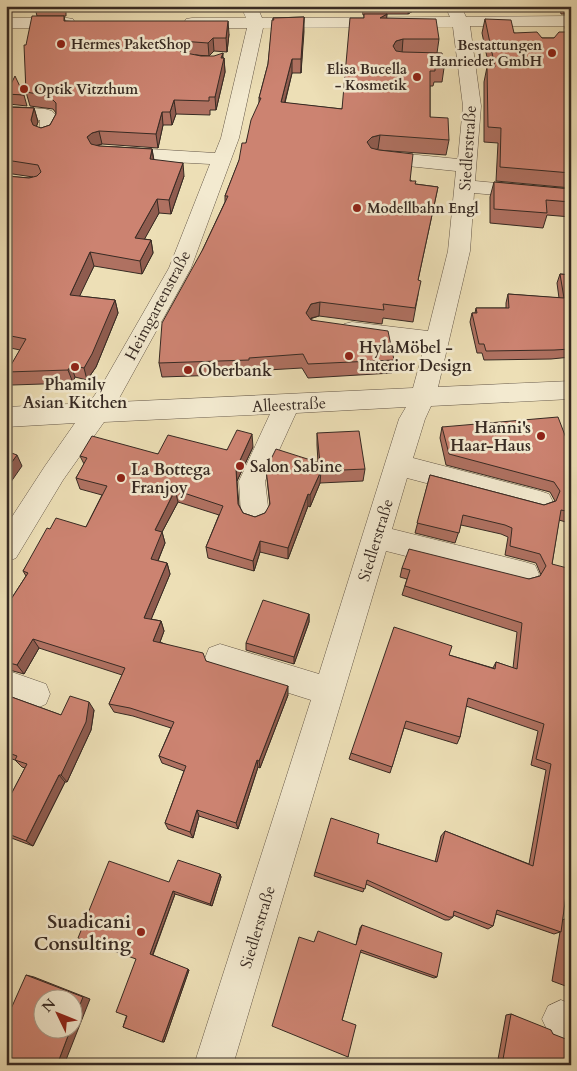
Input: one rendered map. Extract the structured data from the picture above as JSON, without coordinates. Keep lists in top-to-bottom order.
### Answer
{
  "streets": {
    "street": ["Siedlerstraße", "Heimgartenstraße", "Alleestraße"]
  },
  "crossings": [
    ["Siedlerstraße", "Alleestraße"],
    ["Heimgartenstraße", "Alleestraße"]
  ],
  "places": [
    "Hermes PaketShop",
    "Bestattungen Hanrieder GmbH",
    "Elisa Bucella - Kosmetik",
    "Optik Vitzthum",
    "Modellbahn Engl",
    "HylaMöbel - Interior Design",
    "Phamily Asian Kitchen",
    "Oberbank",
    "Hanni's Haar-Haus",
    "Salon Sabine",
    "La Bottega Franjoy",
    "Suadicani Consulting"
  ],
  "north": "top left"
}
